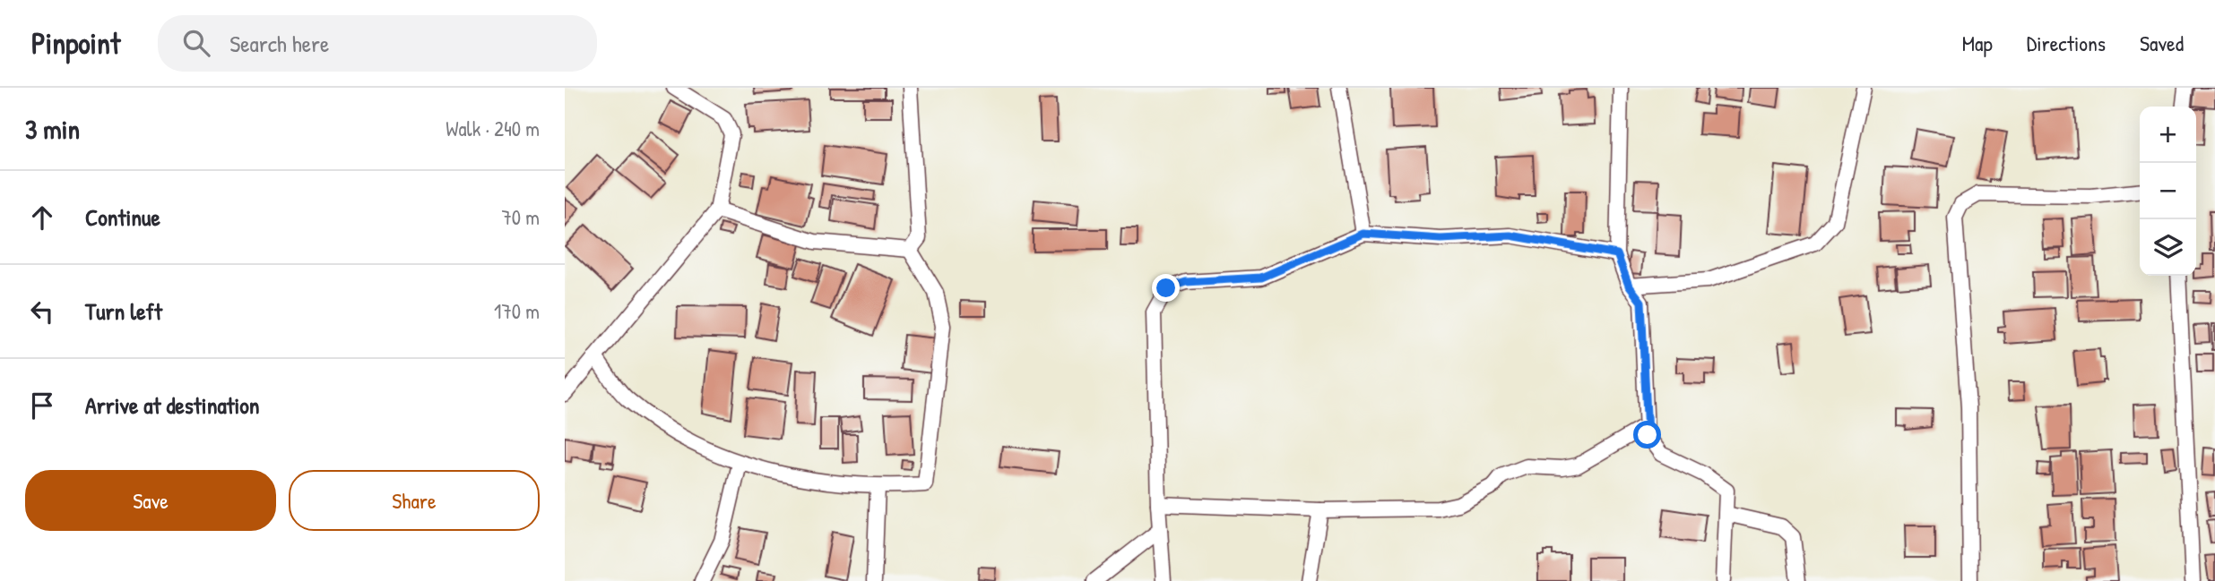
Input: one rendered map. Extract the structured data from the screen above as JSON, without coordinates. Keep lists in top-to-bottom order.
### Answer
{
  "page": {
    "header": "Pinpoint",
    "search": "Search here",
    "nav": ["Map", "Directions", "Saved"],
    "heading": ["3 min", "Walk · 240 m"],
    "map_buttons": ["+", "−"],
    "list": [
      ["Continue", "70 m"],
      ["Turn left", "170 m"],
      "Arrive at destination"
    ],
    "buttons": ["Save", "Share"]
  }
}
